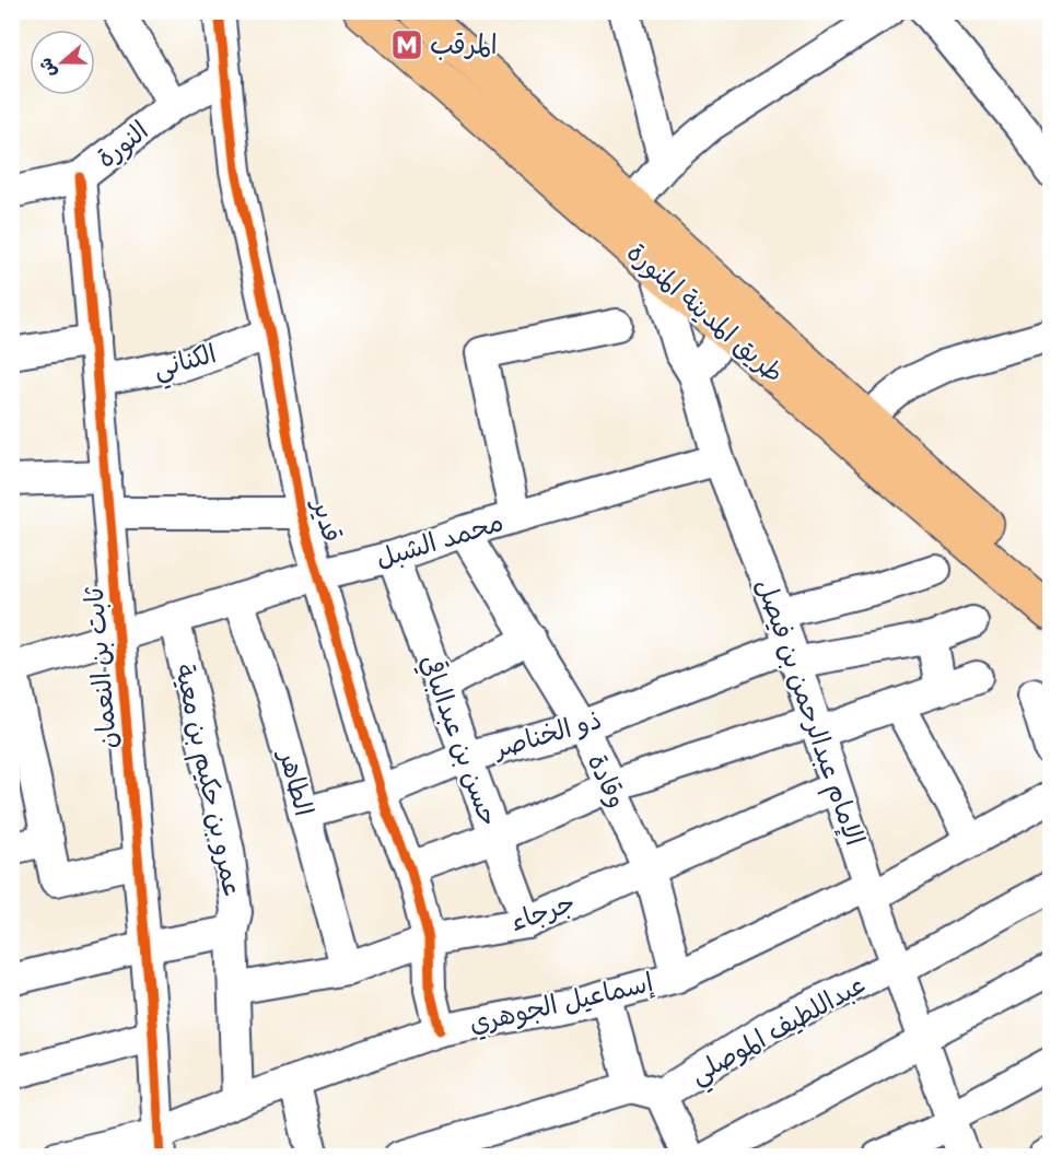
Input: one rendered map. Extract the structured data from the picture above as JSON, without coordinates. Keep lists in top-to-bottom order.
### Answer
{
  "streets": {
    "main road": ["طريق المدينة المنورة"],
    "street": [
      "النورة",
      "الكناني",
      "قدير",
      "محمد الشبل",
      "ثابت بن النعمان",
      "الإمام عبدالرحمن بن فيصل",
      "ذو الخناصر",
      "حسن بن عبدالباقي",
      "عمرو بن حكيم بن معية",
      "وقادة",
      "الطاهر",
      "جرجاء",
      "إسماعيل الجوهري",
      "عبداللطيف الموصلي"
    ]
  },
  "crossings": [
    ["النورة", "قدير"],
    ["النورة", "ثابت بن النعمان"],
    ["طريق المدينة المنورة", "الإمام عبدالرحمن بن فيصل"],
    ["الكناني", "قدير"],
    ["الكناني", "ثابت بن النعمان"],
    ["قدير", "محمد الشبل"],
    ["قدير", "ذو الخناصر"],
    ["قدير", "جرجاء"],
    ["قدير", "إسماعيل الجوهري"],
    ["محمد الشبل", "ثابت بن النعمان"],
    ["محمد الشبل", "الإمام عبدالرحمن بن فيصل"],
    ["محمد الشبل", "حسن بن عبدالباقي"],
    ["محمد الشبل", "عمرو بن حكيم بن معية"],
    ["محمد الشبل", "وقادة"],
    ["محمد الشبل", "الطاهر"],
    ["ثابت بن النعمان", "إسماعيل الجوهري"],
    ["الإمام عبدالرحمن بن فيصل", "ذو الخناصر"],
    ["الإمام عبدالرحمن بن فيصل", "جرجاء"],
    ["الإمام عبدالرحمن بن فيصل", "إسماعيل الجوهري"],
    ["الإمام عبدالرحمن بن فيصل", "عبداللطيف الموصلي"],
    ["ذو الخناصر", "حسن بن عبدالباقي"],
    ["ذو الخناصر", "وقادة"],
    ["ذو الخناصر", "الطاهر"],
    ["حسن بن عبدالباقي", "جرجاء"],
    ["عمرو بن حكيم بن معية", "جرجاء"],
    ["عمرو بن حكيم بن معية", "إسماعيل الجوهري"],
    ["وقادة", "جرجاء"],
    ["وقادة", "إسماعيل الجوهري"],
    ["الطاهر", "جرجاء"]
  ],
  "places": {
    "metro station": ["المرقب"]
  },
  "north": "left"
}
